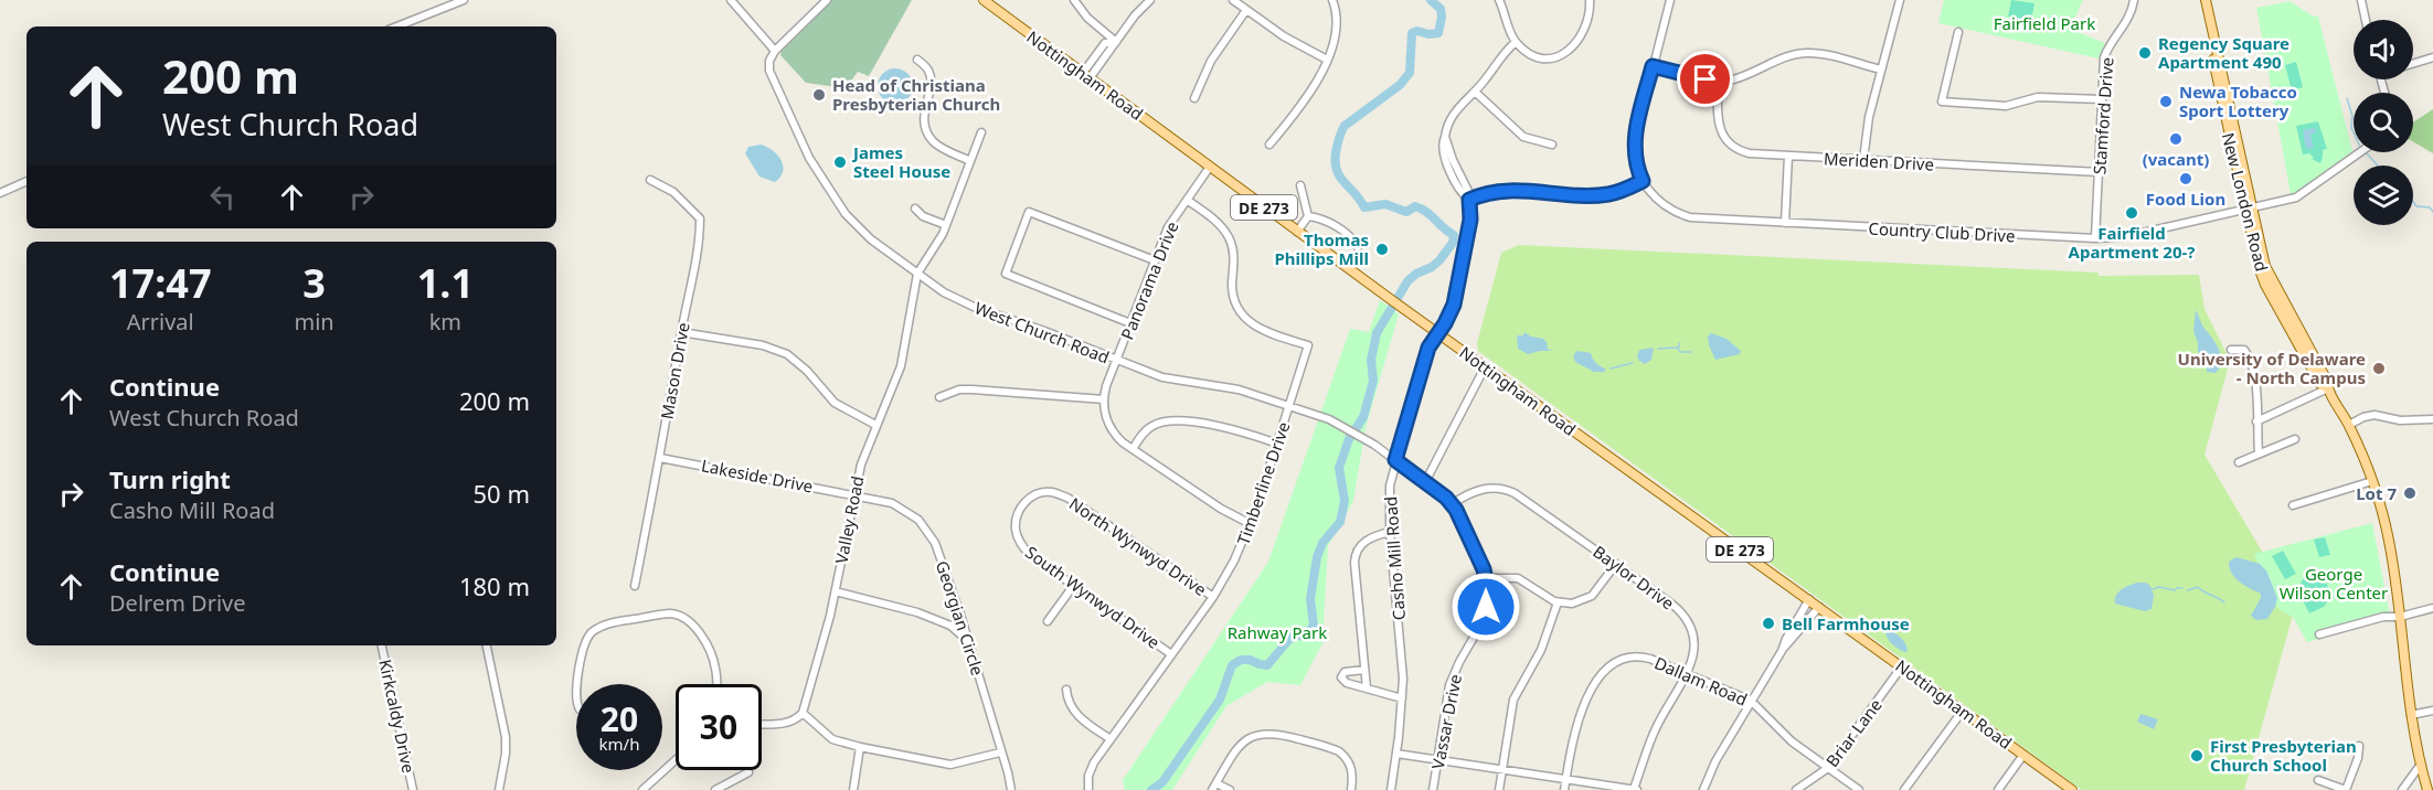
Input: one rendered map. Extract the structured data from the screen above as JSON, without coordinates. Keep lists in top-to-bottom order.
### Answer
{
  "streets": {
    "main road": ["Nottingham Road", "New London Road", "DE 273"],
    "street": [
      "Stamford Drive",
      "Meriden Drive",
      "Country Club Drive",
      "Panorama Drive",
      "West Church Road",
      "Mason Drive",
      "Lakeside Drive",
      "Timberline Drive",
      "Valley Road",
      "North Wynwyd Drive",
      "Casho Mill Road",
      "Baylor Drive",
      "South Wynwyd Drive",
      "Georgian Circle",
      "Dallam Road",
      "Kirkcaldy Drive",
      "Vassar Drive",
      "Briar Lane"
    ]
  },
  "crossings": [
    ["Nottingham Road", "DE 273"],
    ["Nottingham Road", "Panorama Drive"],
    ["Nottingham Road", "Casho Mill Road"],
    ["Nottingham Road", "Briar Lane"],
    ["Stamford Drive", "Meriden Drive"],
    ["Stamford Drive", "Country Club Drive"],
    ["New London Road", "Country Club Drive"],
    ["Panorama Drive", "West Church Road"],
    ["Panorama Drive", "Timberline Drive"],
    ["West Church Road", "Timberline Drive"],
    ["West Church Road", "Valley Road"],
    ["West Church Road", "Casho Mill Road"],
    ["West Church Road", "Vassar Drive"],
    ["Mason Drive", "Lakeside Drive"],
    ["Lakeside Drive", "Valley Road"],
    ["Lakeside Drive", "Georgian Circle"],
    ["Timberline Drive", "North Wynwyd Drive"],
    ["Timberline Drive", "South Wynwyd Drive"],
    ["Valley Road", "Georgian Circle"],
    ["North Wynwyd Drive", "South Wynwyd Drive"],
    ["Baylor Drive", "Dallam Road"],
    ["Baylor Drive", "Vassar Drive"],
    ["Dallam Road", "Briar Lane"]
  ],
  "parks": ["Fairfield Park", "George Wilson Center", "Rahway Park"],
  "places": [
    "Regency Square Apartment 490",
    "Head of Christiana Presbyterian Church",
    "Newa Tobacco Sport Lottery",
    "(vacant)",
    "James Steel House",
    "Food Lion",
    "Fairfield Apartment 20-?",
    "Thomas Phillips Mill",
    "University of Delaware - North Campus",
    "Lot 7",
    "Bell Farmhouse",
    "First Presbyterian Church School"
  ],
  "page": {
    "turn": ["200 m", "West Church Road"],
    "eta": [
      "17:47",
      "Arrival",
      "3",
      "min",
      "1.1",
      "km"
    ],
    "list": [
      {
        "name": "Continue",
        "note": "West Church Road",
        "value": "200 m"
      },
      {
        "name": "Turn right",
        "note": "Casho Mill Road",
        "value": "50 m"
      },
      {
        "name": "Continue",
        "note": "Delrem Drive",
        "value": "180 m"
      }
    ],
    "speed": "20 km/h",
    "limit": "30"
  }
}
